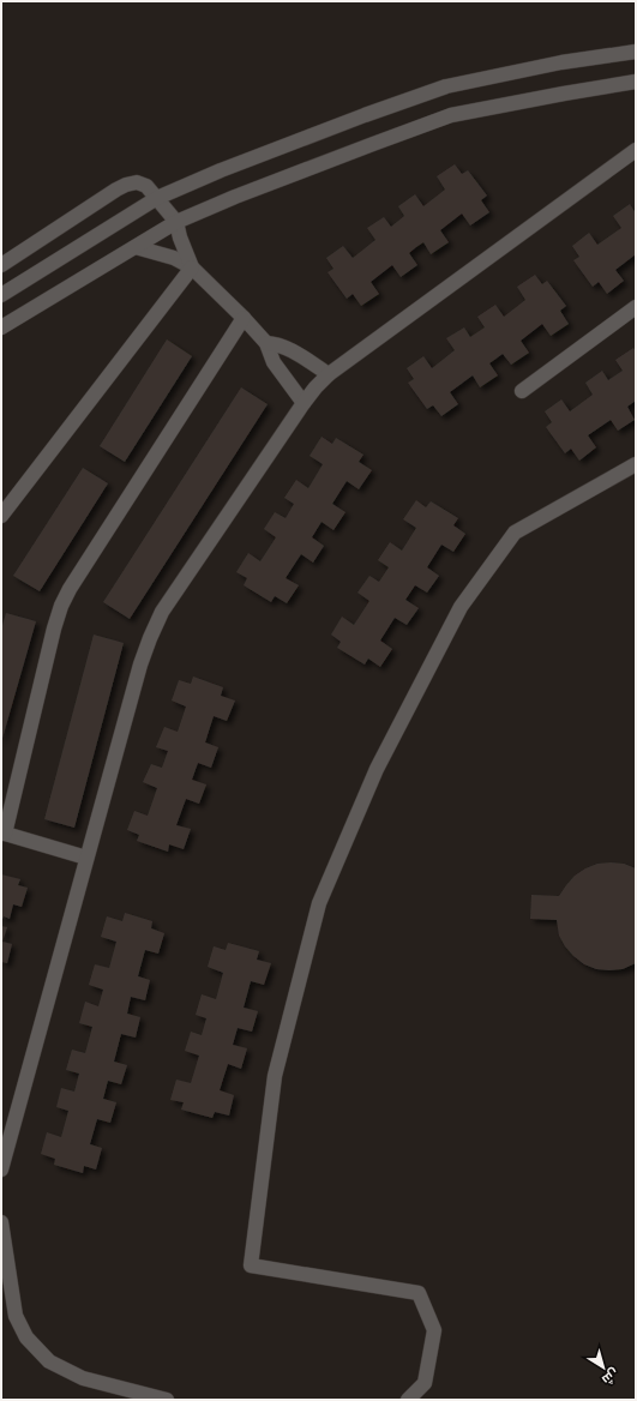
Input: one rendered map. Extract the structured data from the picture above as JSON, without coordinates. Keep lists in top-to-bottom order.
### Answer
{
  "north": "bottom right"
}
